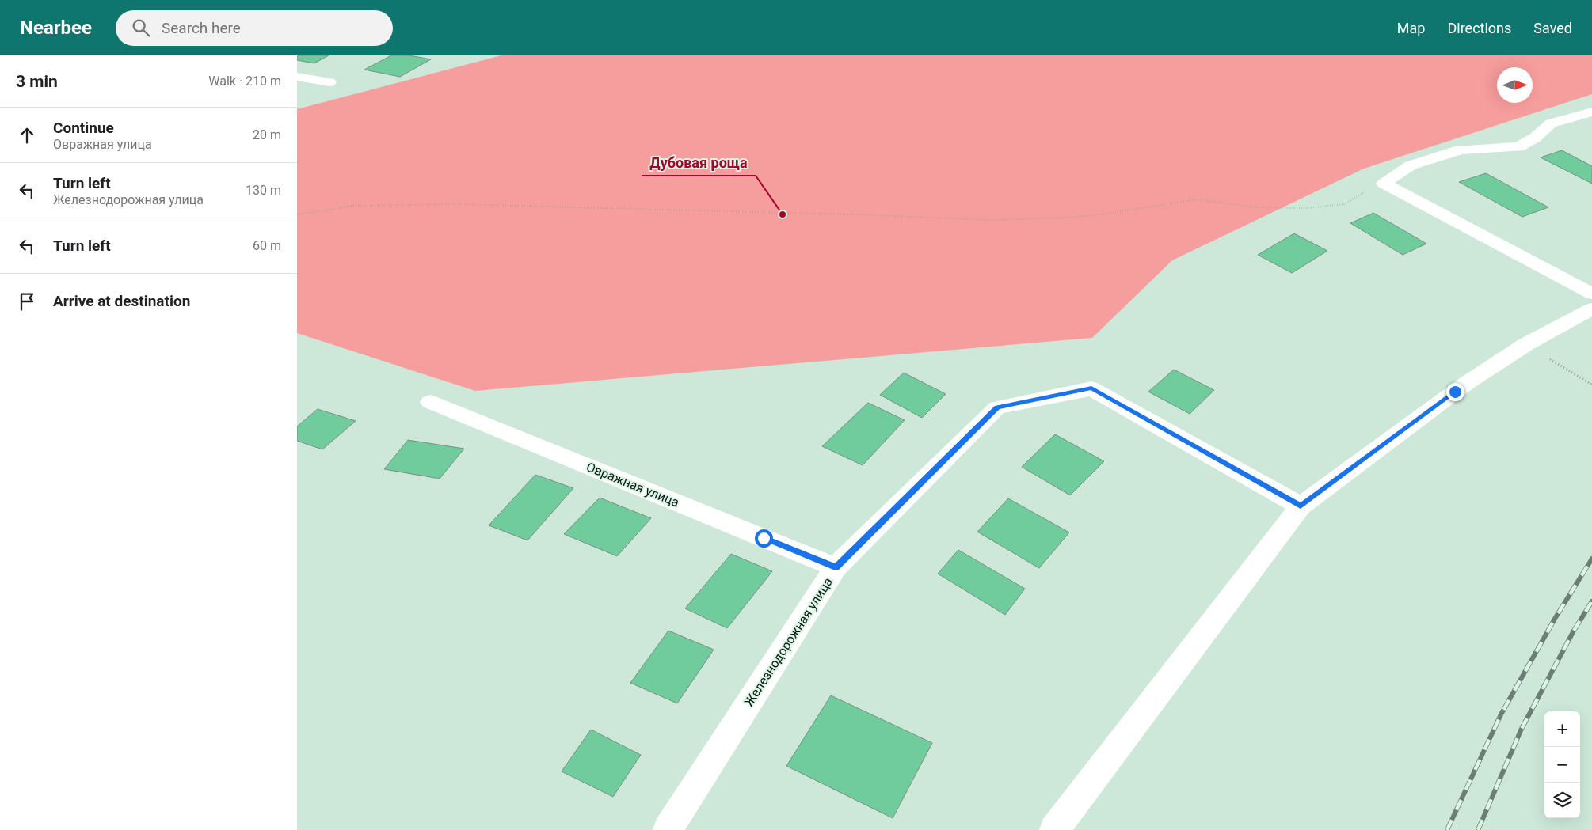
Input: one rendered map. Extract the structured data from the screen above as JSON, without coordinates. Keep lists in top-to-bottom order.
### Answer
{
  "streets": {
    "street": ["Овражная улица", "Железнодорожная улица"]
  },
  "crossings": [
    ["Овражная улица", "Железнодорожная улица"]
  ],
  "places": ["Дубовая роща"],
  "north": "right",
  "page": {
    "header": "Nearbee",
    "search": "Search here",
    "nav": ["Map", "Directions", "Saved"],
    "heading": ["3 min", "Walk · 210 m"],
    "list": [
      ["Continue", "Овражная улица", "20 m"],
      ["Turn left", "Железнодорожная улица", "130 m"],
      ["Turn left", "60 m"],
      "Arrive at destination"
    ],
    "map_buttons": ["+", "−"]
  }
}
